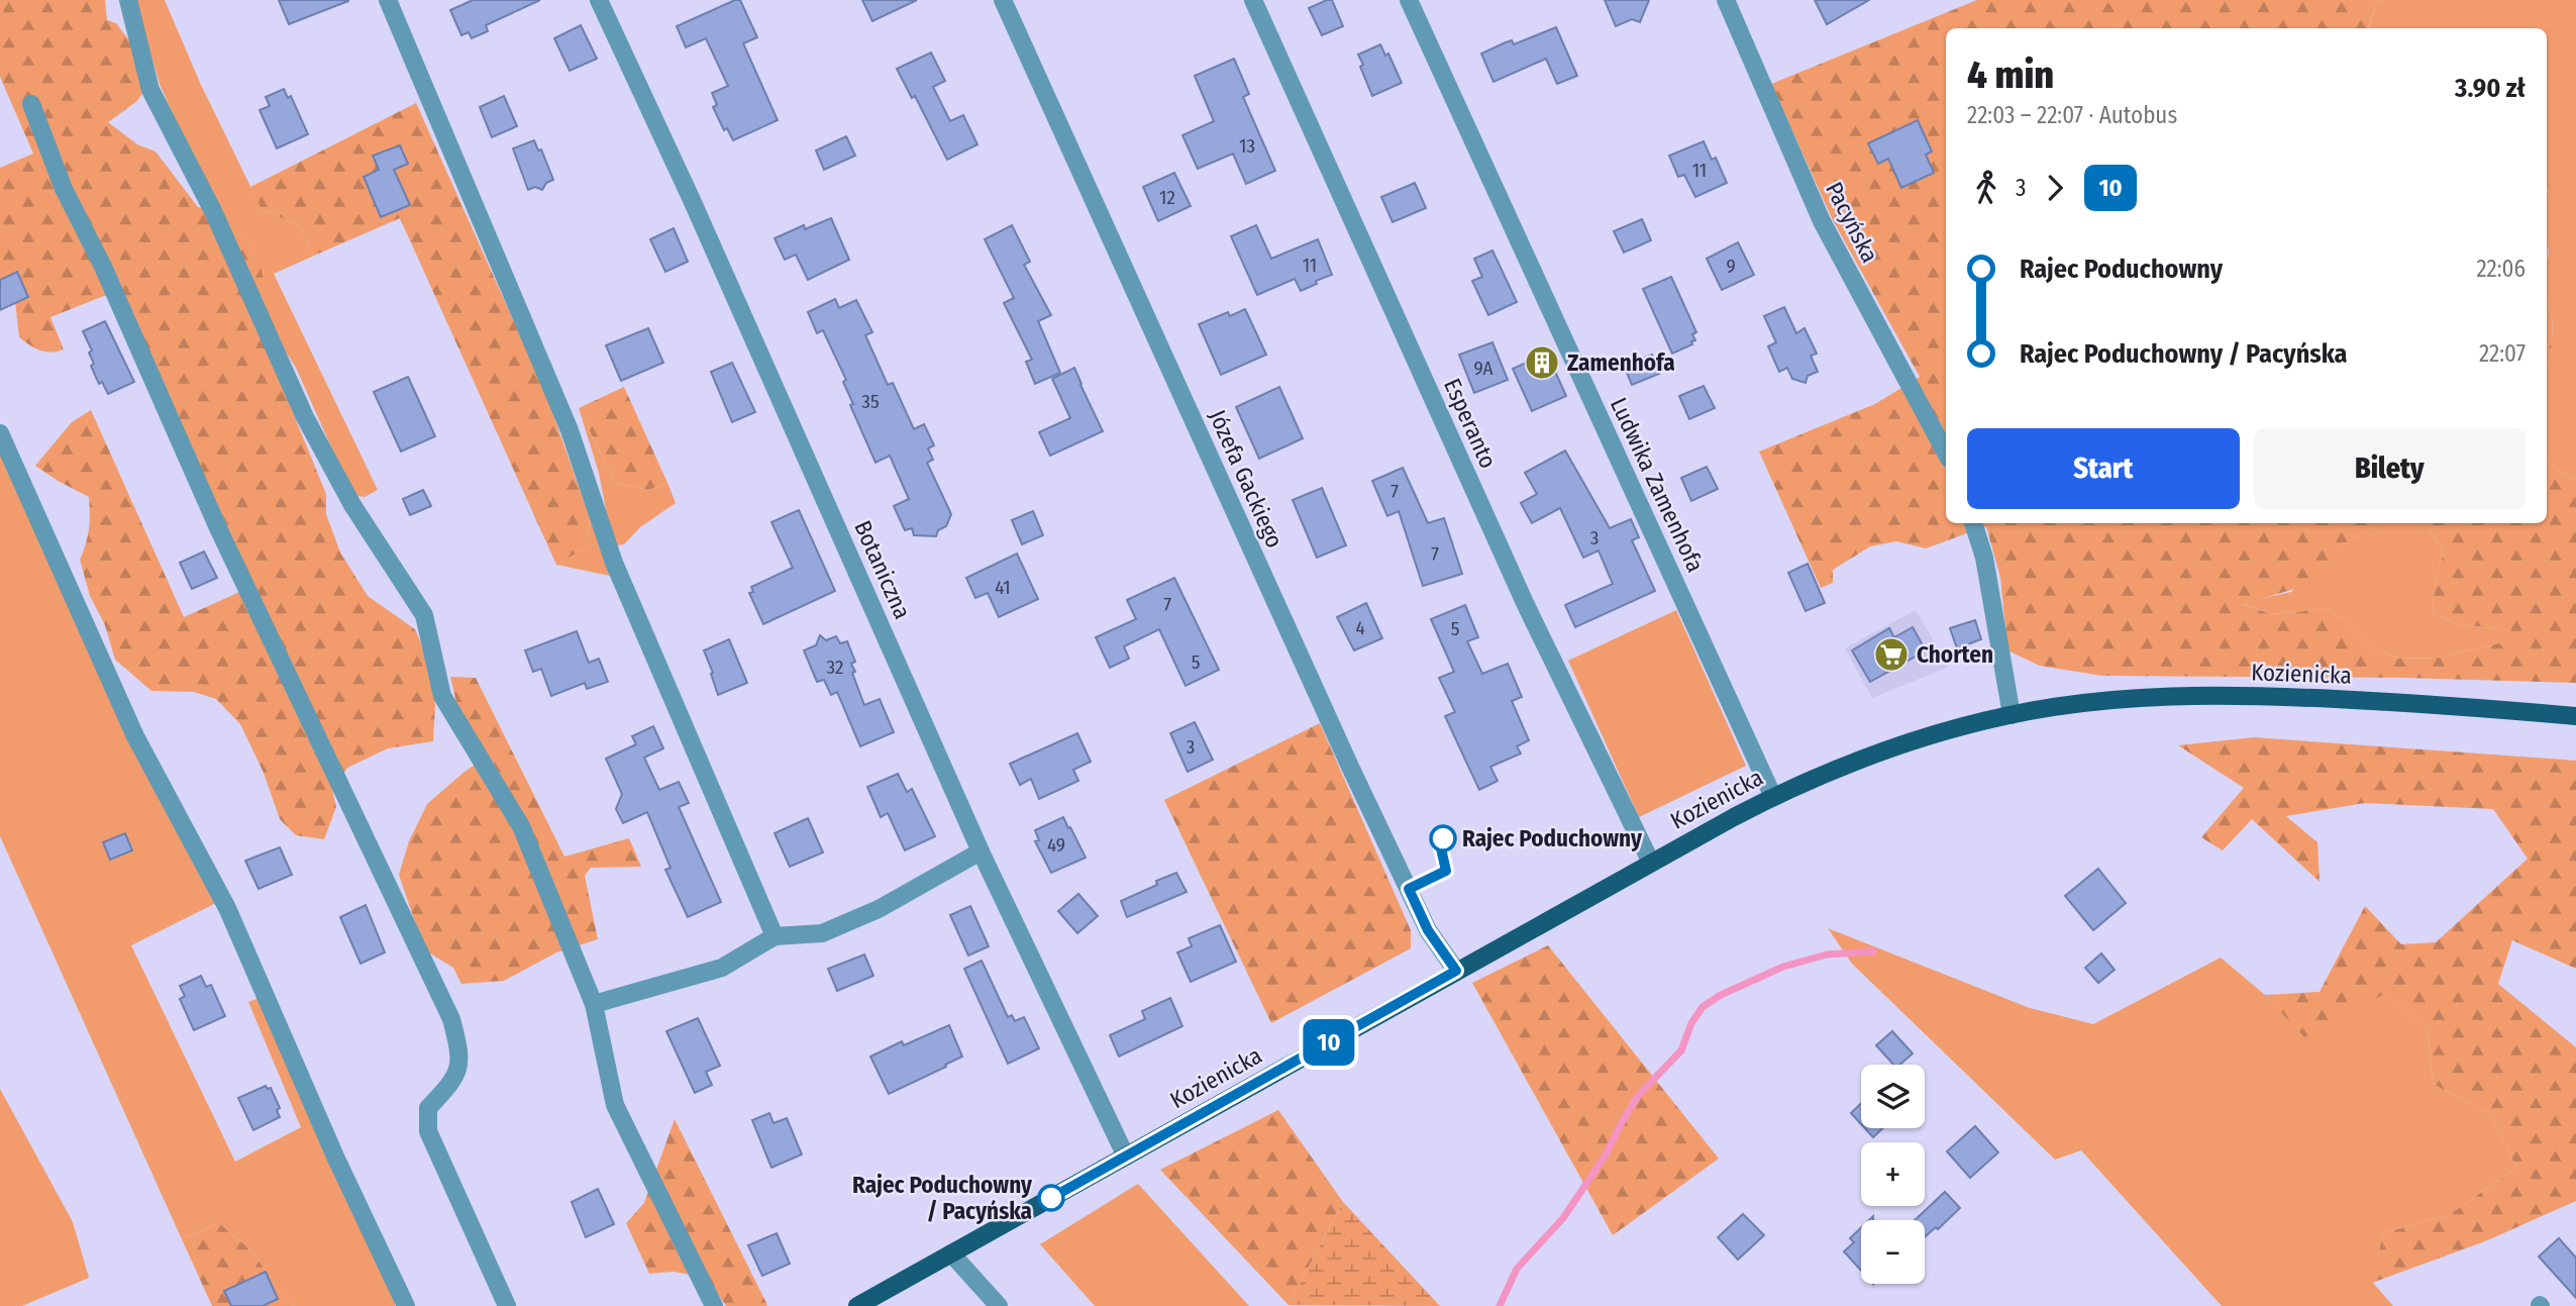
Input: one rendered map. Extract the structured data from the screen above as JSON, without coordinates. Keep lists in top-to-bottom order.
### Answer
{
  "streets": {
    "main road": ["Kozienicka"],
    "street": [
      "Pacyńska",
      "Esperanto",
      "Józefa Gackiego",
      "Ludwika Zamenhofa",
      "Botaniczna"
    ]
  },
  "crossings": [
    ["Esperanto", "Kozienicka"],
    ["Józefa Gackiego", "Kozienicka"],
    ["Ludwika Zamenhofa", "Kozienicka"],
    ["Botaniczna", "Kozienicka"]
  ],
  "places": {
    "building": ["Zamenhofa"],
    "supermarket": ["Chorten"],
    "other": ["Rajec Poduchowny", "Rajec Poduchowny / Pacyńska"]
  },
  "lines": ["bus line 10"],
  "house_numbers": [
    "13",
    "11",
    "12",
    "11",
    "9",
    "9A",
    "35",
    "7",
    "3",
    "7",
    "41",
    "7",
    "4",
    "5",
    "5",
    "32",
    "3",
    "49"
  ],
  "page": {
    "on_map": "10",
    "heading": ["4 min", "22:03 – 22:07 · Autobus", "3.90 zł"],
    "legs": ["3", "10"],
    "list": [
      {
        "name": "Rajec Poduchowny",
        "value": "22:06"
      },
      {
        "name": "Rajec Poduchowny / Pacyńska",
        "value": "22:07"
      }
    ],
    "buttons": ["Start", "Bilety"],
    "map_buttons": ["+", "−"]
  }
}
